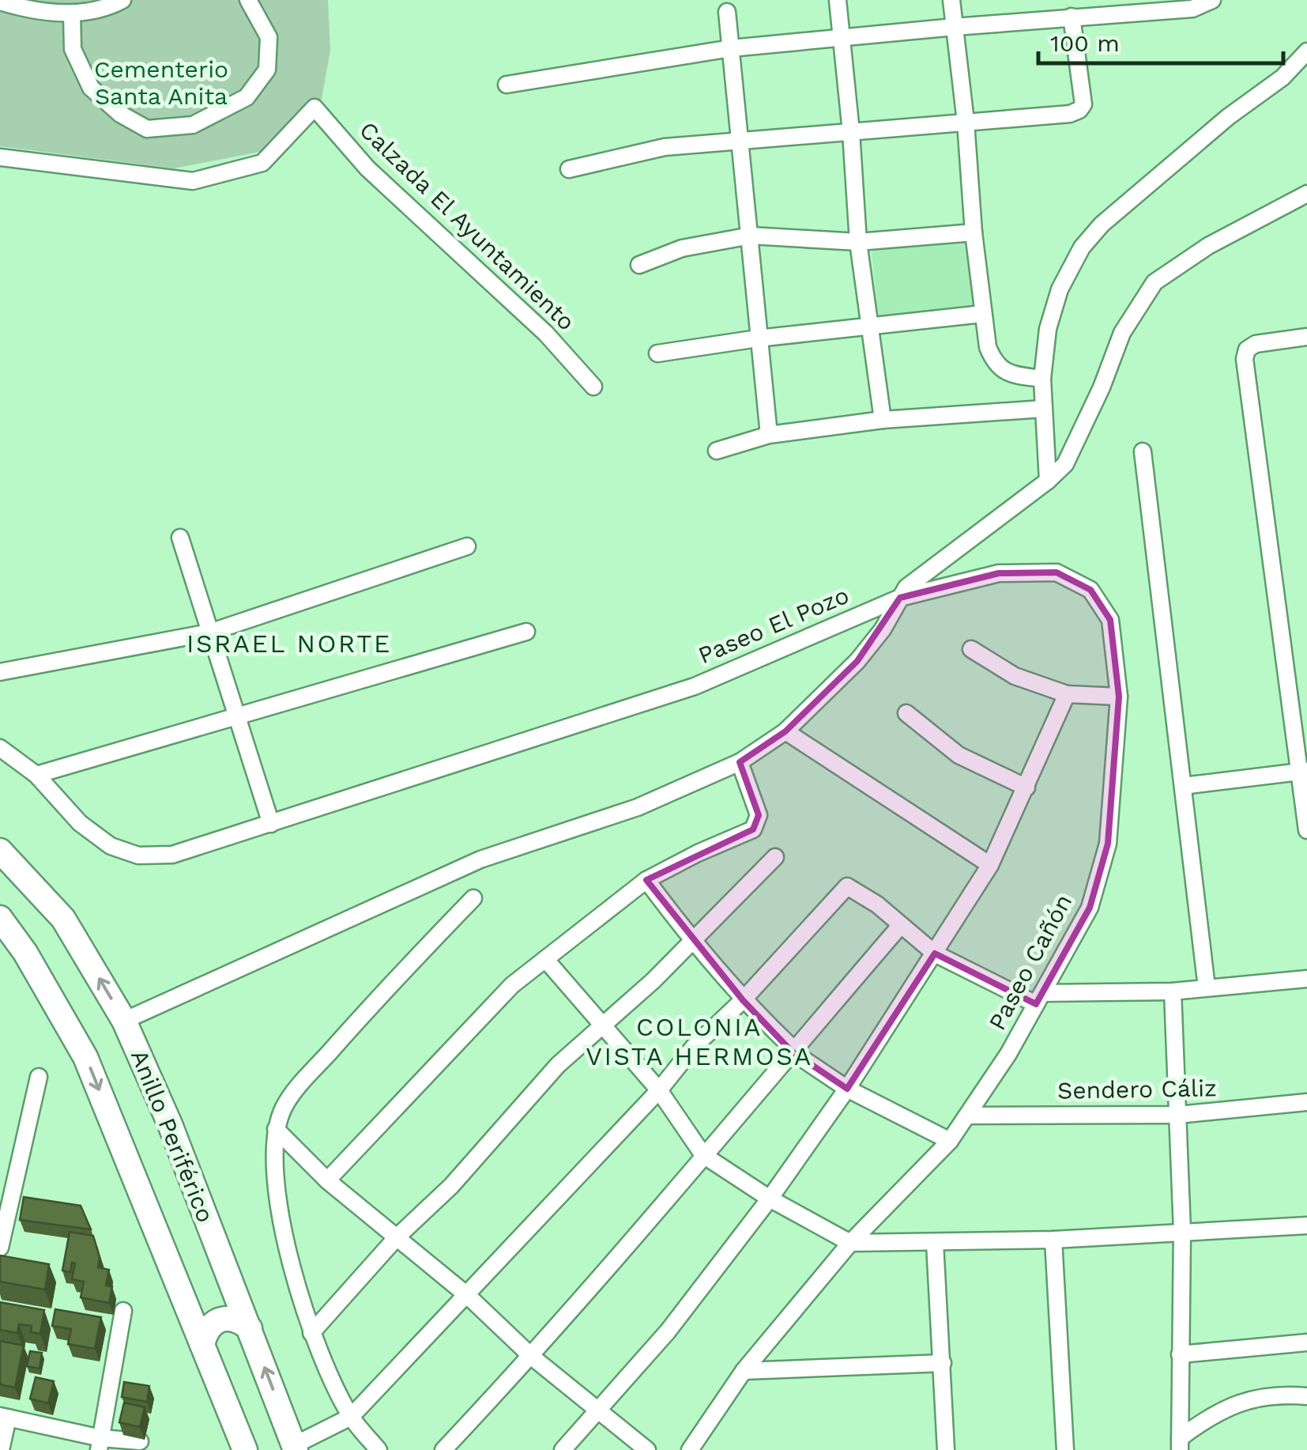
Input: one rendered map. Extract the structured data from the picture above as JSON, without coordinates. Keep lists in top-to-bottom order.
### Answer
{
  "streets": {
    "highway": ["Anillo Periférico"],
    "street": [
      "Calzada El Ayuntamiento",
      "Paseo El Pozo",
      "Paseo Cañón",
      "Sendero Cáliz"
    ]
  },
  "crossings": [
    ["Paseo El Pozo", "Paseo Cañón"],
    ["Paseo Cañón", "Sendero Cáliz"]
  ],
  "districts": ["ISRAEL NORTE", "COLONIA VISTA HERMOSA"],
  "parks": ["Cementerio Santa Anita"],
  "scale_bar": "100 m"
}
